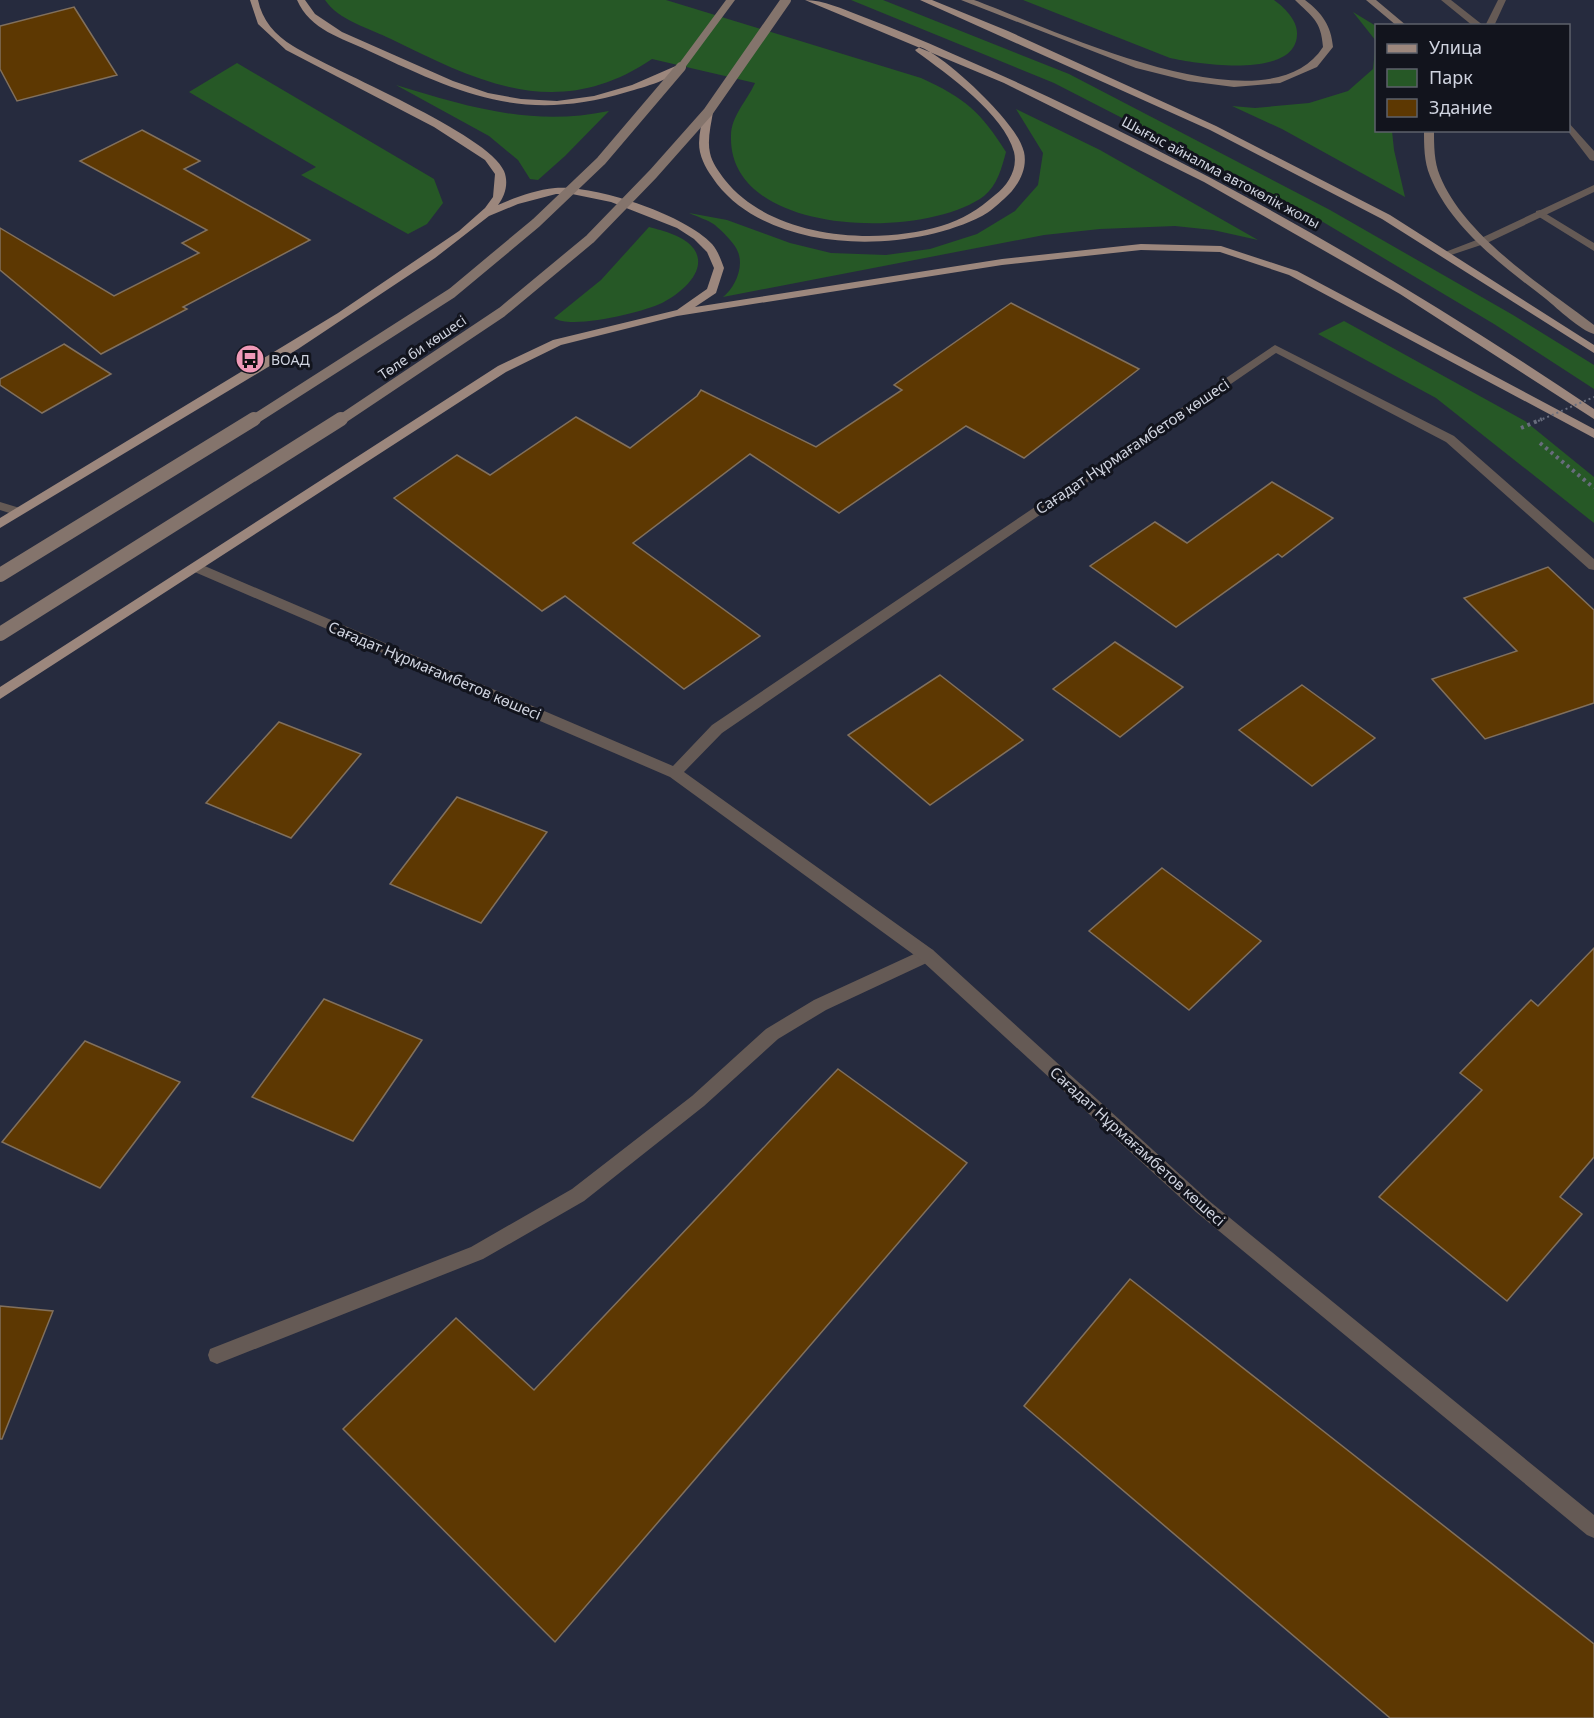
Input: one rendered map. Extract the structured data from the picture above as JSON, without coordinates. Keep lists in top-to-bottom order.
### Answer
{
  "streets": {
    "main road": ["Шығыс айналма автокөлік жолы", "Төле би көшесі"],
    "street": ["Сағадат Нұрмағамбетов көшесі"]
  },
  "places": {
    "bus stop": ["ВОАД"]
  },
  "legend": ["Улица", "Парк", "Здание"]
}
